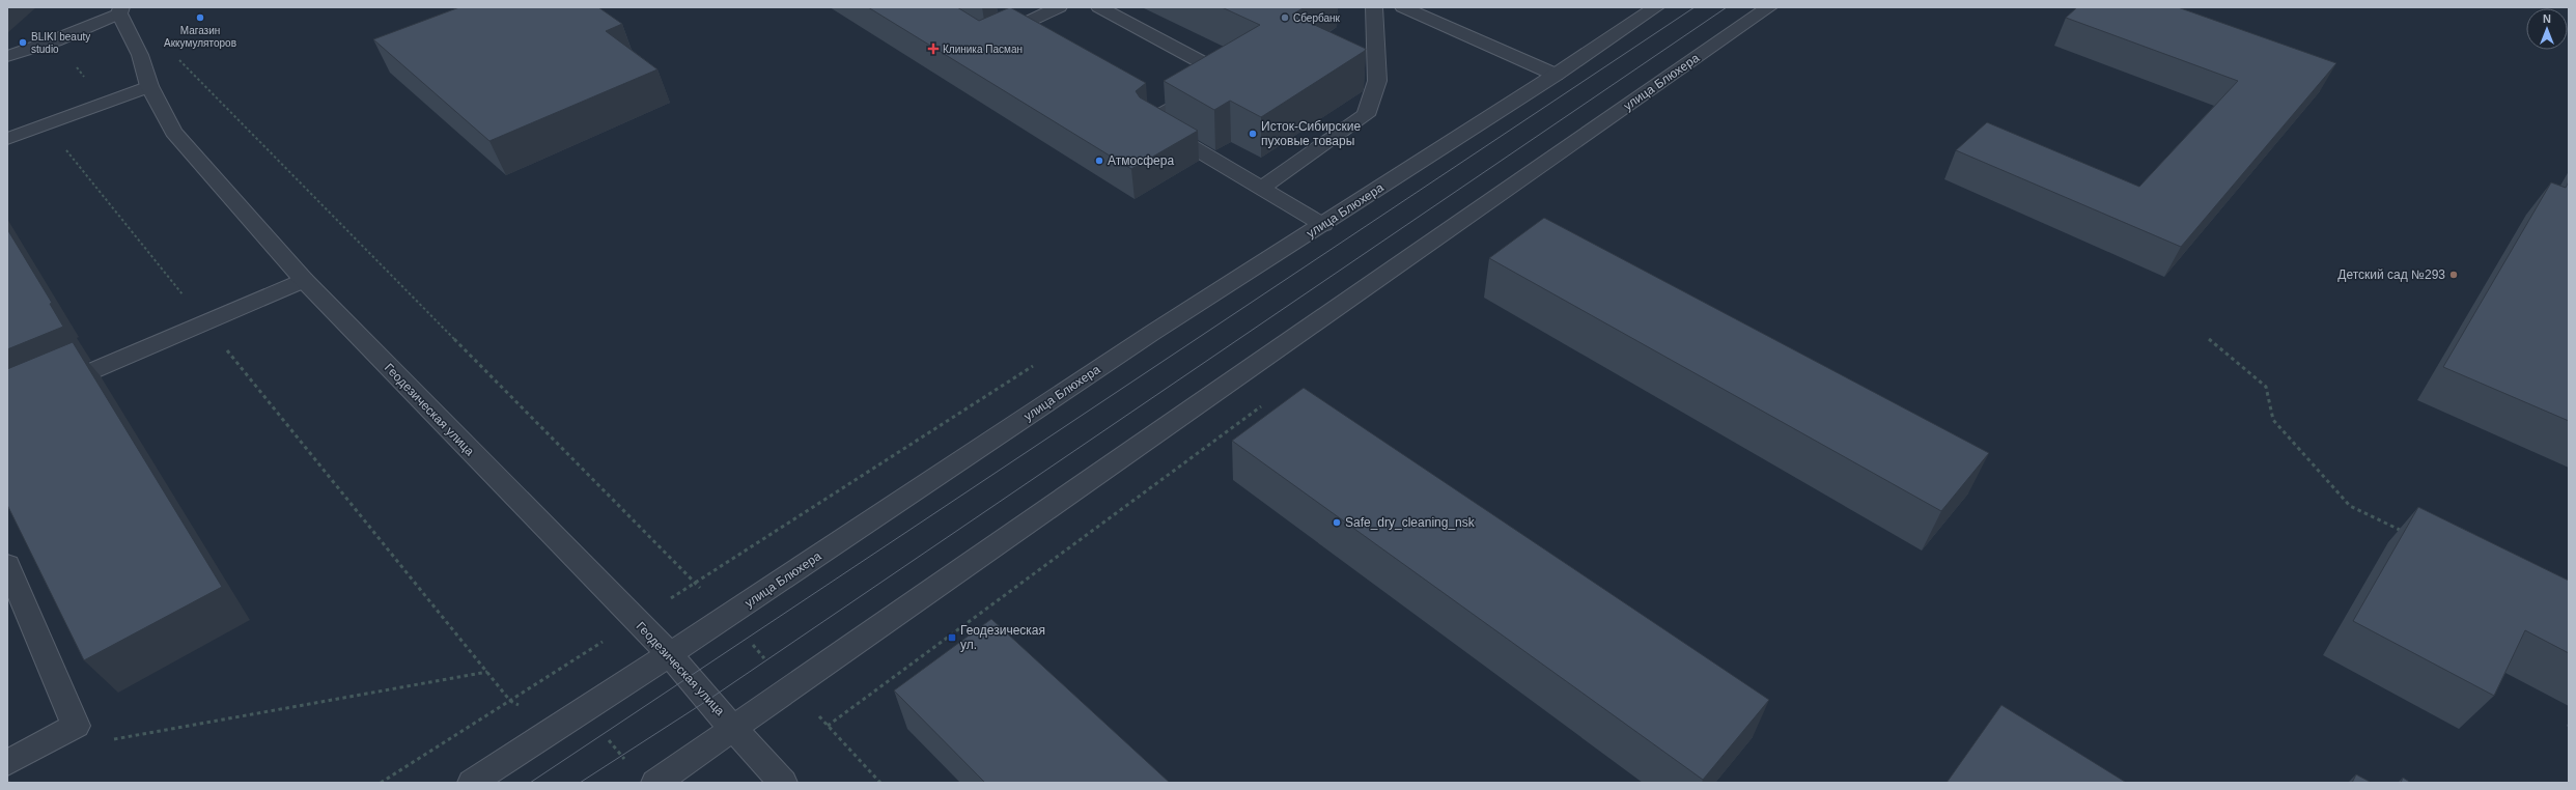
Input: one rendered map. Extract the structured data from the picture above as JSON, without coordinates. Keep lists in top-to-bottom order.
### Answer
{
  "streets": {
    "street": ["улица Блюхера", "Геодезическая улица"]
  },
  "crossings": [
    ["улица Блюхера", "Геодезическая улица"]
  ],
  "places": {
    "other": [
      "Магазин Аккумуляторов",
      "Сбербанк",
      "BLIKI beauty studio",
      "Исток-Сибирские пуховые товары",
      "Атмосфера",
      "Детский сад №293",
      "Safe_dry_cleaning_nsk"
    ],
    "health": ["Клиника Пасман"],
    "transit": ["Геодезическая ул."]
  },
  "north": "top"
}
